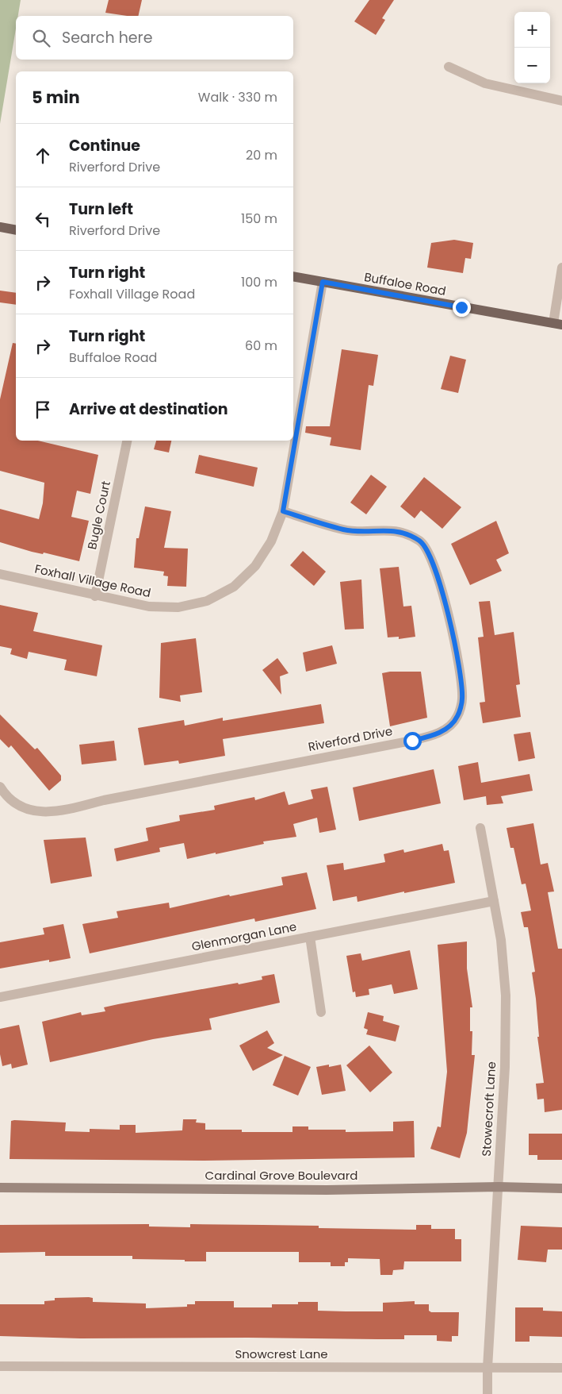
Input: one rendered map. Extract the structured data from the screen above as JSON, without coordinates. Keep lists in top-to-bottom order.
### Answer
{
  "streets": {
    "main road": ["Buffaloe Road"],
    "street": [
      "Bugle Court",
      "Foxhall Village Road",
      "Riverford Drive",
      "Glenmorgan Lane",
      "Stowecroft Lane",
      "Cardinal Grove Boulevard",
      "Snowcrest Lane"
    ]
  },
  "crossings": [
    ["Buffaloe Road", "Foxhall Village Road"],
    ["Bugle Court", "Foxhall Village Road"],
    ["Foxhall Village Road", "Riverford Drive"],
    ["Glenmorgan Lane", "Stowecroft Lane"],
    ["Stowecroft Lane", "Cardinal Grove Boulevard"],
    ["Stowecroft Lane", "Snowcrest Lane"]
  ],
  "page": {
    "map_buttons": ["+", "−"],
    "search": "Search here",
    "heading": ["5 min", "Walk · 330 m"],
    "list": [
      ["Continue", "Riverford Drive", "20 m"],
      ["Turn left", "Riverford Drive", "150 m"],
      ["Turn right", "Foxhall Village Road", "100 m"],
      ["Turn right", "Buffaloe Road", "60 m"],
      "Arrive at destination"
    ]
  }
}
